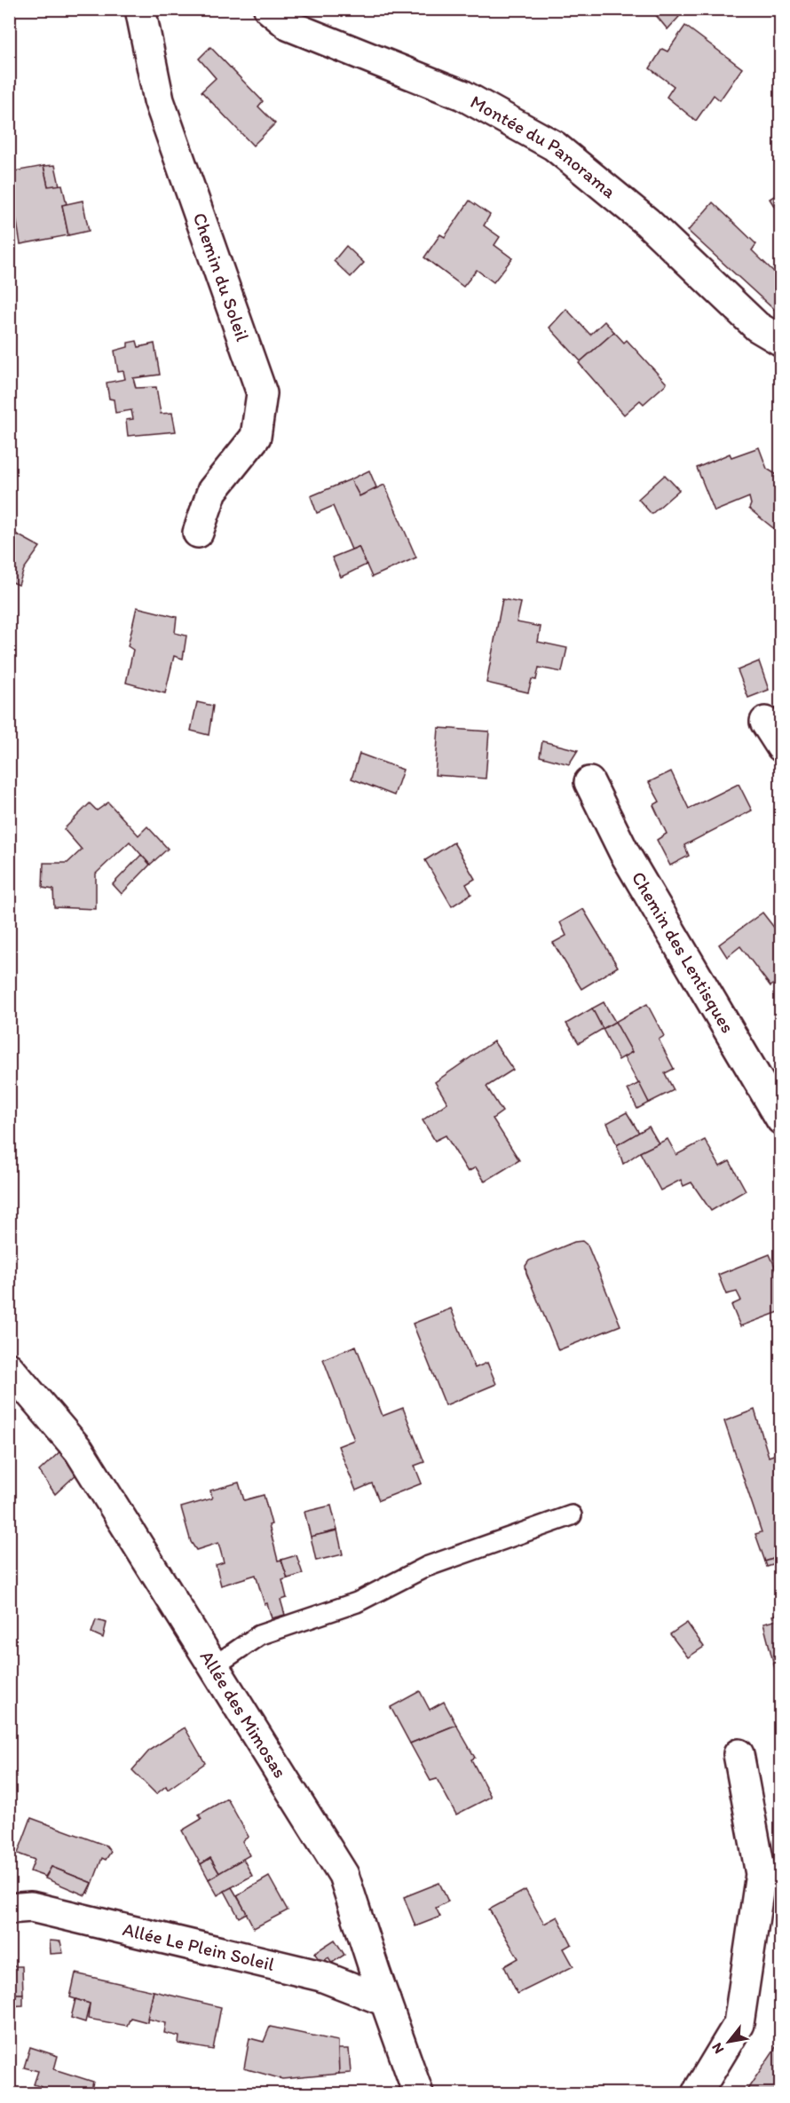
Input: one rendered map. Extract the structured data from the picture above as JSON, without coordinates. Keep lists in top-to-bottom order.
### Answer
{
  "streets": {
    "street": [
      "Montée du Panorama",
      "Chemin du Soleil",
      "Chemin des Lentisques",
      "Allée des Mimosas",
      "Allée Le Plein Soleil"
    ]
  },
  "crossings": [
    ["Allée des Mimosas", "Allée Le Plein Soleil"]
  ],
  "north": "bottom left"
}
